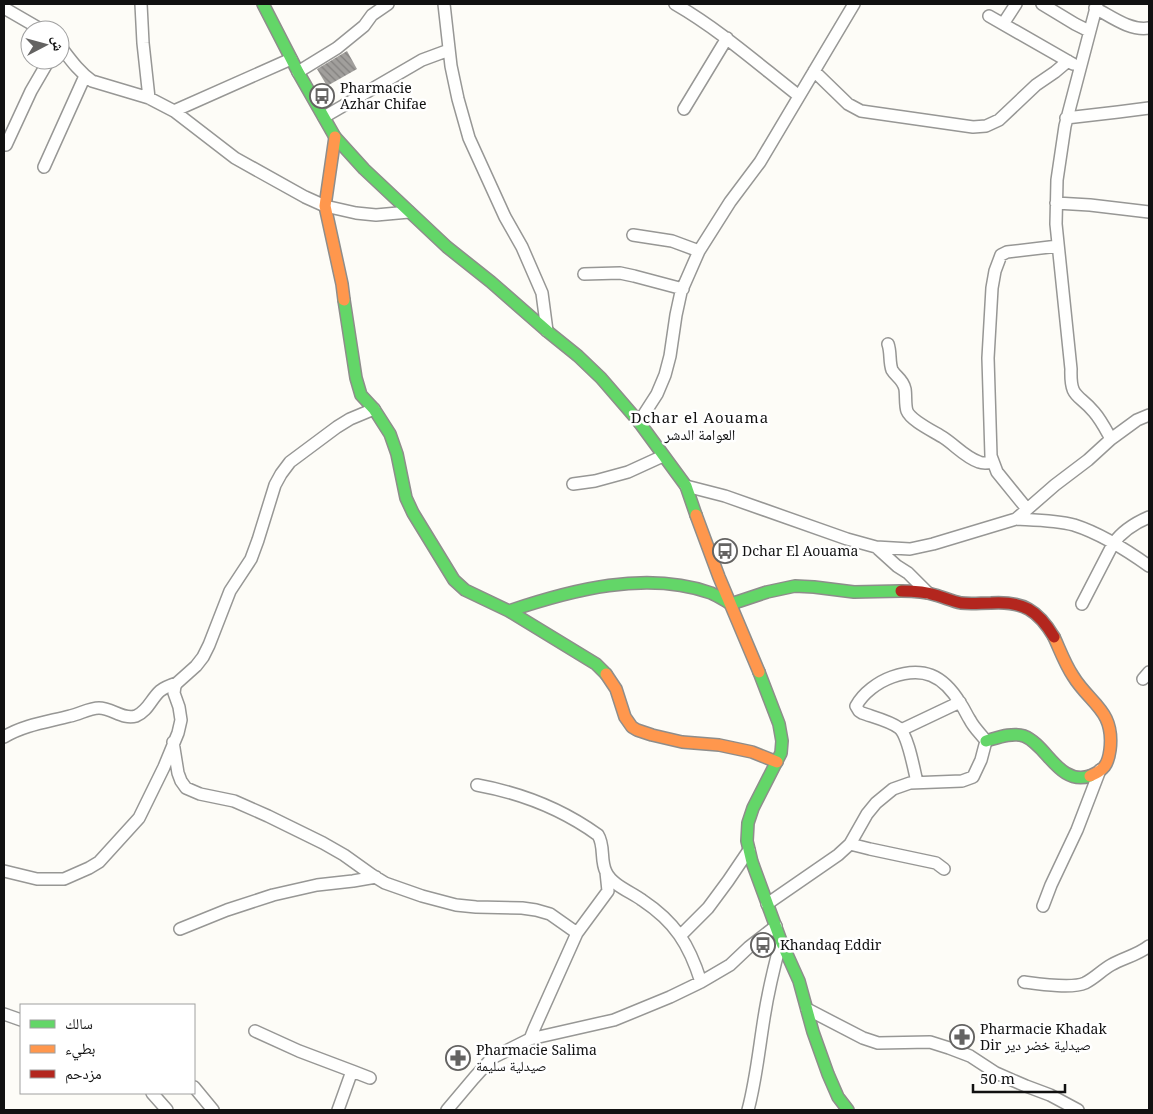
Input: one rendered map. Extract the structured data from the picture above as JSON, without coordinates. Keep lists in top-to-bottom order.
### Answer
{
  "districts": ["Dchar el Aouama العوامة الدشر"],
  "places": {
    "bus stop": ["Pharmacie Azhar Chifae", "Dchar El Aouama", "Khandaq Eddir"],
    "pharmacy": ["Pharmacie Khadak Dir صيدلية خضر دير", "Pharmacie Salima صيدلية سليمة"]
  },
  "legend": ["سالك", "بطيء", "مزدحم"],
  "scale_bar": "50 m",
  "north": "right"
}
